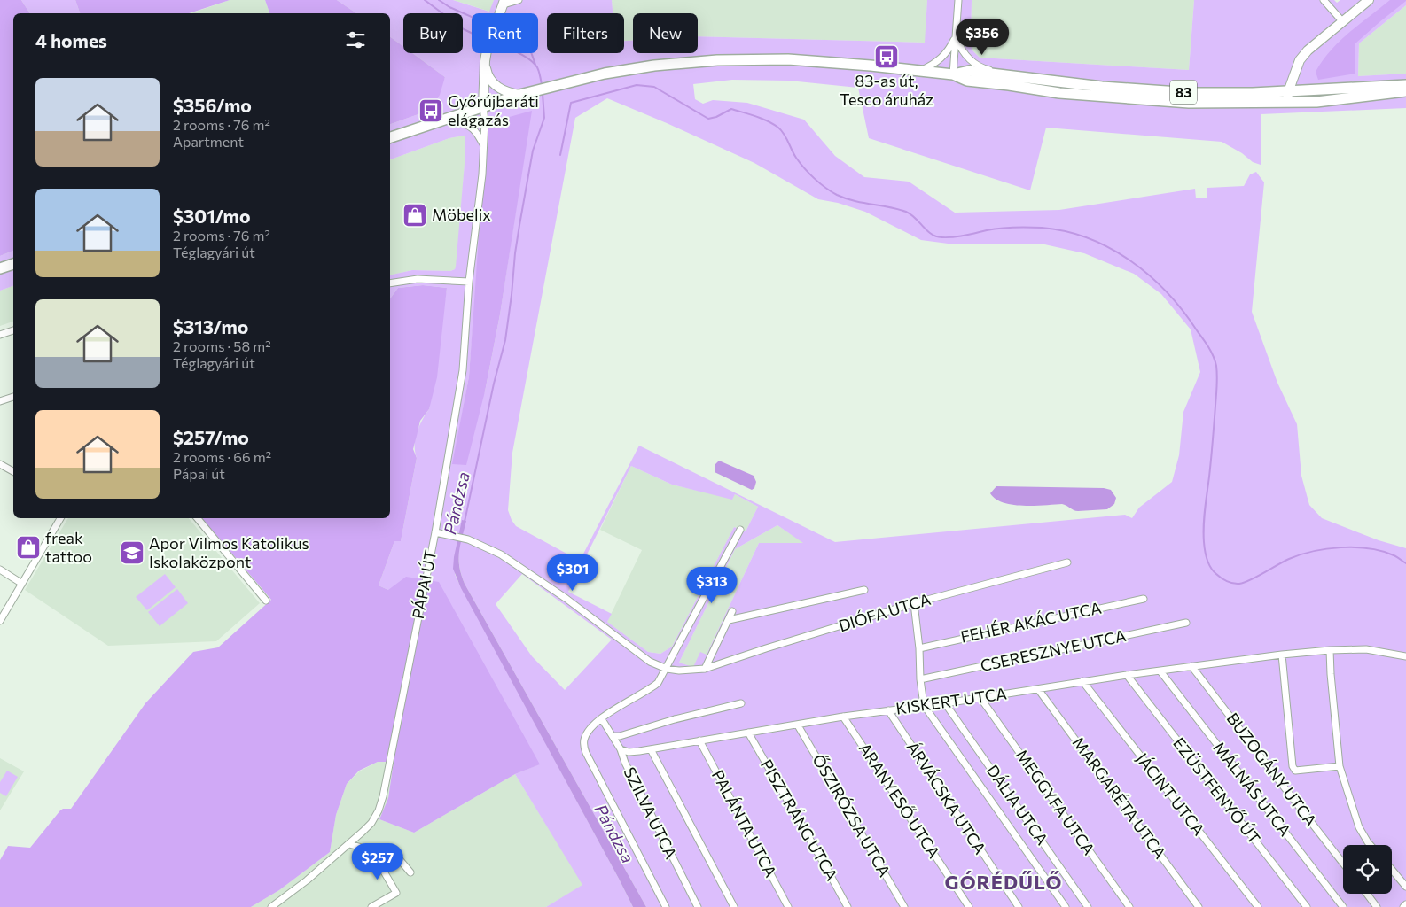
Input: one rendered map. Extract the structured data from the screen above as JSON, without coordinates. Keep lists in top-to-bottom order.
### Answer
{
  "streets": {
    "main road": ["83"],
    "street": [
      "PÁPAI ÚT",
      "DIÓFA UTCA",
      "FEHÉR AKÁC UTCA",
      "CSERESZNYE UTCA",
      "KISKERT UTCA",
      "BUZOGÁNY UTCA",
      "MÁLNÁS UTCA",
      "EZÜSTFENYŐ ÚT",
      "JÁCINT UTCA",
      "ÁRVÁCSKA UTCA",
      "MARGARÉTA UTCA",
      "ARANYESŐ UTCA",
      "MEGGYFA UTCA",
      "DÁLIA UTCA",
      "SZILVA UTCA",
      "ŐSZIRÓZSA UTCA",
      "PISZTRÁNG UTCA",
      "PALÁNTA UTCA"
    ]
  },
  "crossings": [
    ["83", "PÁPAI ÚT"],
    ["PÁPAI ÚT", "DIÓFA UTCA"],
    ["KISKERT UTCA", "BUZOGÁNY UTCA"],
    ["KISKERT UTCA", "MÁLNÁS UTCA"],
    ["KISKERT UTCA", "EZÜSTFENYŐ ÚT"],
    ["KISKERT UTCA", "JÁCINT UTCA"],
    ["KISKERT UTCA", "ÁRVÁCSKA UTCA"],
    ["KISKERT UTCA", "MARGARÉTA UTCA"],
    ["KISKERT UTCA", "ARANYESŐ UTCA"],
    ["KISKERT UTCA", "MEGGYFA UTCA"],
    ["KISKERT UTCA", "DÁLIA UTCA"],
    ["KISKERT UTCA", "SZILVA UTCA"],
    ["KISKERT UTCA", "ŐSZIRÓZSA UTCA"],
    ["KISKERT UTCA", "PISZTRÁNG UTCA"],
    ["KISKERT UTCA", "PALÁNTA UTCA"]
  ],
  "districts": ["GÓRÉDŰLŐ"],
  "water": ["Pándzsa"],
  "places": {
    "bus stop": ["83-as út, Tesco áruház", "Győrújbaráti elágazás"],
    "shop": ["Möbelix", "freak tattoo"],
    "school or university": ["Apor Vilmos Katolikus Iskolaközpont"]
  },
  "page": {
    "chip": [
      "Buy",
      "Rent",
      "Filters",
      "New"
    ],
    "heading": "4 homes",
    "price": [
      "$356",
      "$301",
      "$313",
      "$257"
    ],
    "list": [
      {
        "name": "$356/mo",
        "note": "2 rooms · 76 m² · Apartment"
      },
      {
        "name": "$301/mo",
        "note": "2 rooms · 76 m² · Téglagyári út"
      },
      {
        "name": "$313/mo",
        "note": "2 rooms · 58 m² · Téglagyári út"
      },
      {
        "name": "$257/mo",
        "note": "2 rooms · 66 m² · Pápai út"
      }
    ]
  }
}
